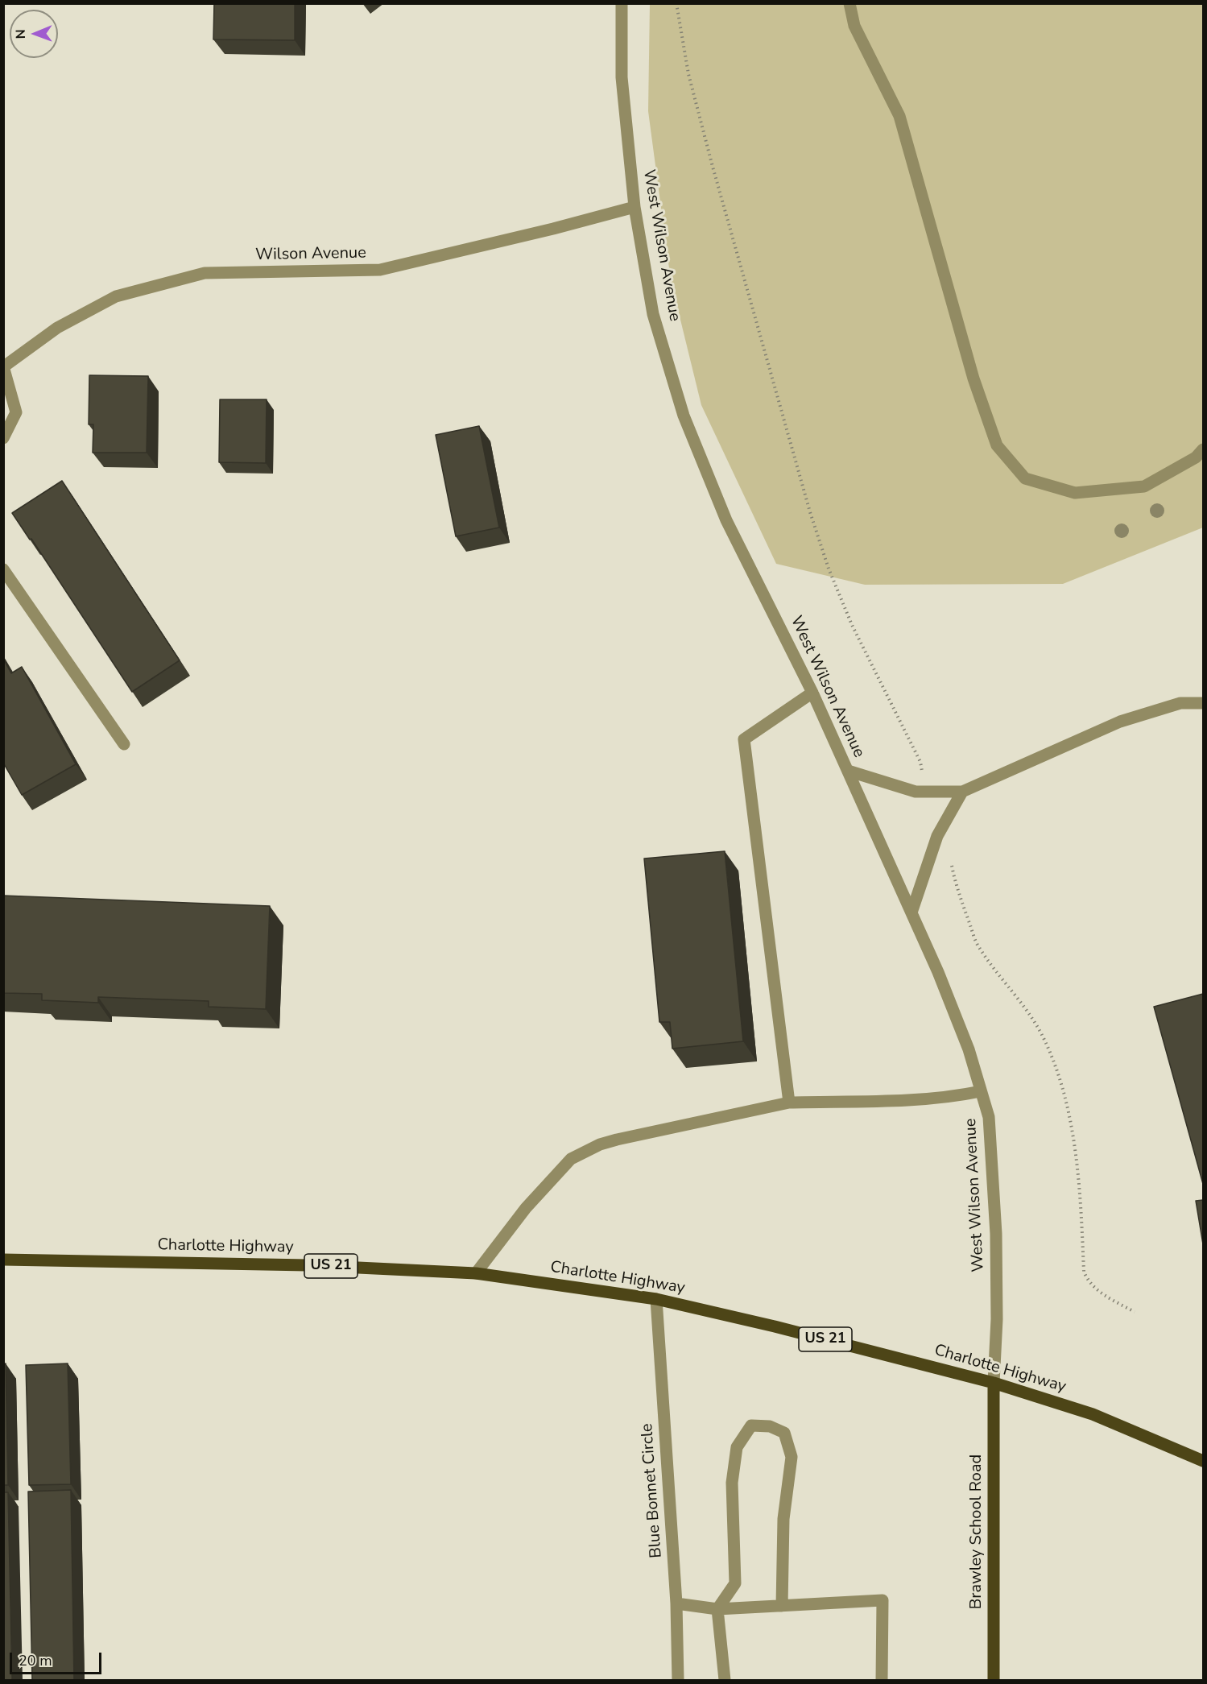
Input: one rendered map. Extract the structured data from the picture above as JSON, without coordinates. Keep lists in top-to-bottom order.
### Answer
{
  "streets": {
    "main road": ["Charlotte Highway", "US 21", "Brawley School Road"],
    "street": ["West Wilson Avenue", "Wilson Avenue", "Blue Bonnet Circle"]
  },
  "crossings": [
    ["West Wilson Avenue", "Wilson Avenue"],
    ["West Wilson Avenue", "Charlotte Highway"],
    ["West Wilson Avenue", "Brawley School Road"],
    ["Charlotte Highway", "Blue Bonnet Circle"],
    ["Charlotte Highway", "Brawley School Road"]
  ],
  "scale_bar": "20 m",
  "north": "left"
}
